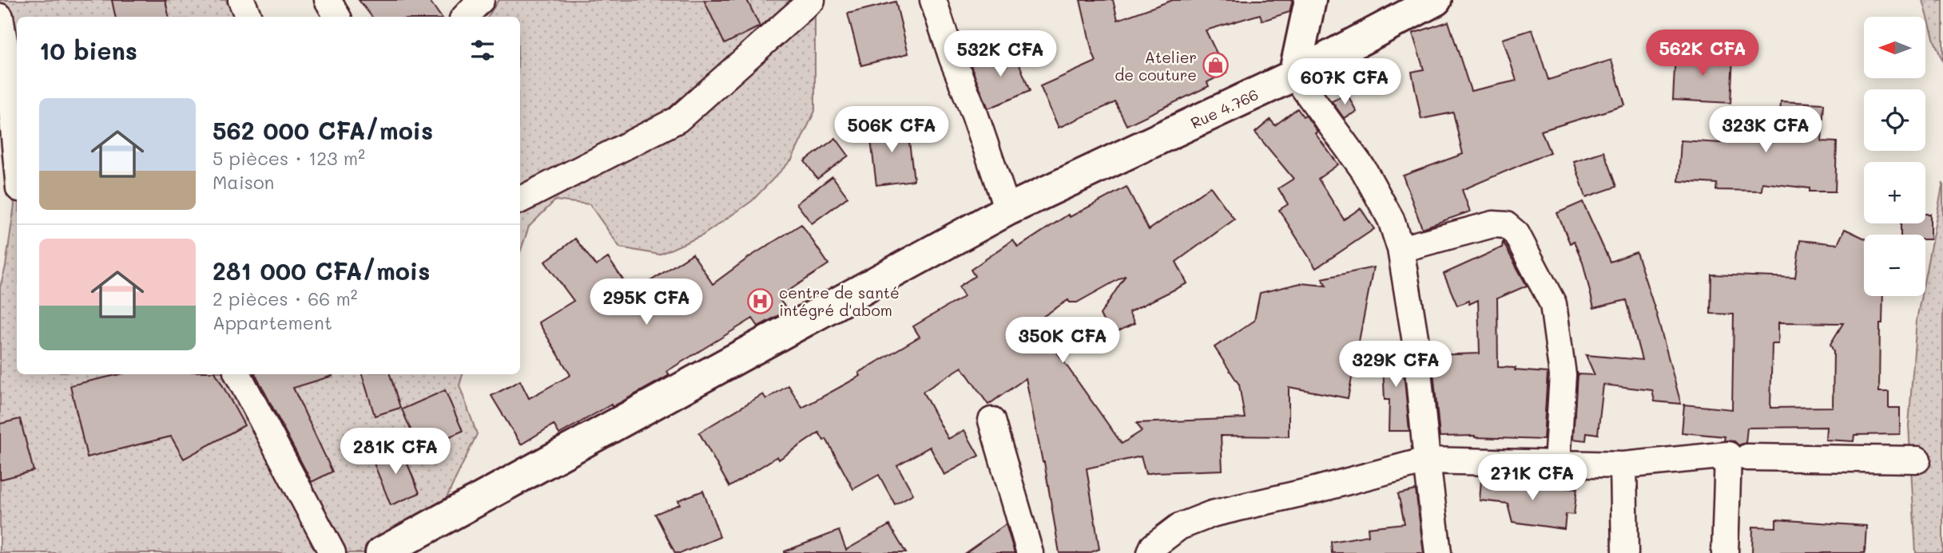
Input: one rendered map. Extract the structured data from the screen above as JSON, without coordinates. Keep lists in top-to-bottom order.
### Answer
{
  "streets": {
    "street": ["Rue 4.766"]
  },
  "places": {
    "shop": ["Atelier de couture"],
    "hospital": ["centre de santé intégré d'abom"]
  },
  "north": "left",
  "page": {
    "map_buttons": ["+", "−"],
    "heading": "10 biens",
    "price": [
      "562K CFA",
      "532K CFA",
      "607K CFA",
      "506K CFA",
      "323K CFA",
      "295K CFA",
      "350K CFA",
      "329K CFA",
      "281K CFA",
      "271K CFA"
    ],
    "list": [
      {
        "name": "562 000 CFA/mois",
        "note": "5 pièces · 123 m² · Maison"
      },
      {
        "name": "281 000 CFA/mois",
        "note": "2 pièces · 66 m² · Appartement"
      }
    ]
  }
}
